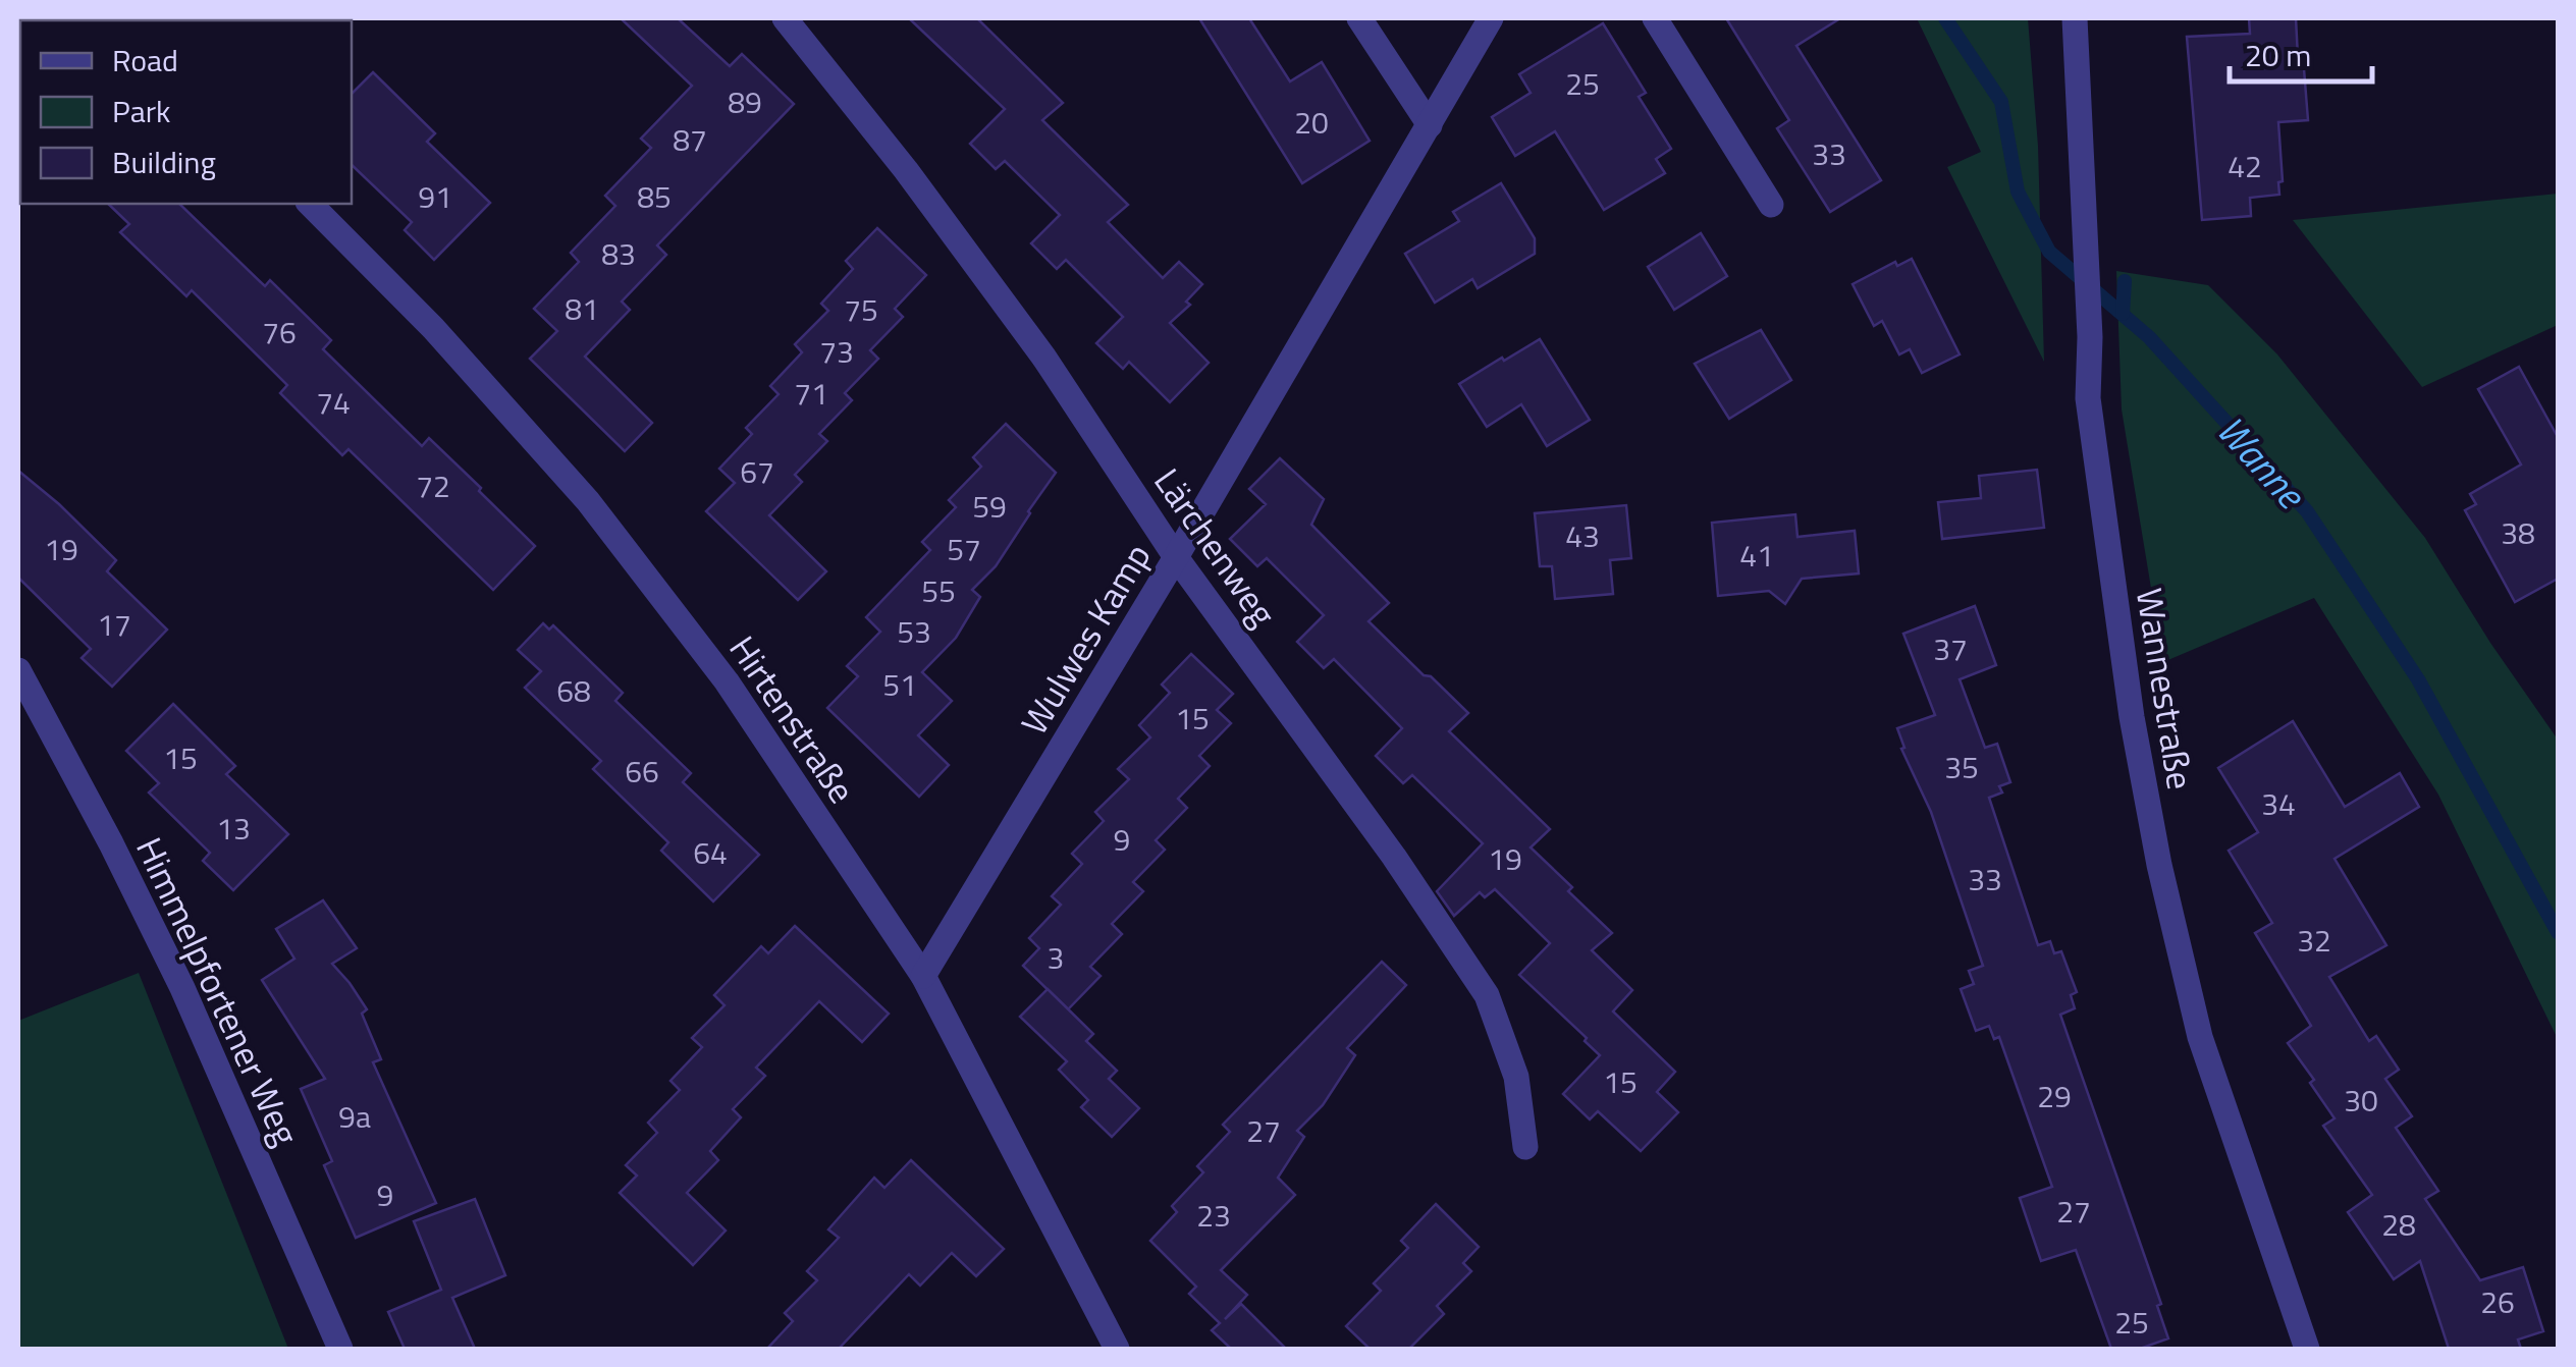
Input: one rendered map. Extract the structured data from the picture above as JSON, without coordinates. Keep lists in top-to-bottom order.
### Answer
{
  "streets": {
    "street": [
      "Lärchenweg",
      "Wulwes Kamp",
      "Wannestraße",
      "Hirtenstraße",
      "Himmelpfortener Weg"
    ]
  },
  "crossings": [
    ["Lärchenweg", "Wulwes Kamp"],
    ["Wulwes Kamp", "Hirtenstraße"]
  ],
  "water": ["Wanne"],
  "house_numbers": [
    "25",
    "89",
    "20",
    "87",
    "33",
    "42",
    "91",
    "85",
    "83",
    "81",
    "75",
    "76",
    "73",
    "71",
    "74",
    "67",
    "72",
    "59",
    "38",
    "43",
    "19",
    "57",
    "41",
    "55",
    "17",
    "53",
    "37",
    "51",
    "68",
    "15",
    "15",
    "35",
    "66",
    "34",
    "13",
    "9",
    "64",
    "19",
    "33",
    "32",
    "3",
    "15",
    "29",
    "30",
    "9a",
    "27",
    "9",
    "27",
    "23",
    "28",
    "26",
    "25"
  ],
  "legend": ["Road", "Park", "Building"],
  "scale_bar": "20 m"
}
